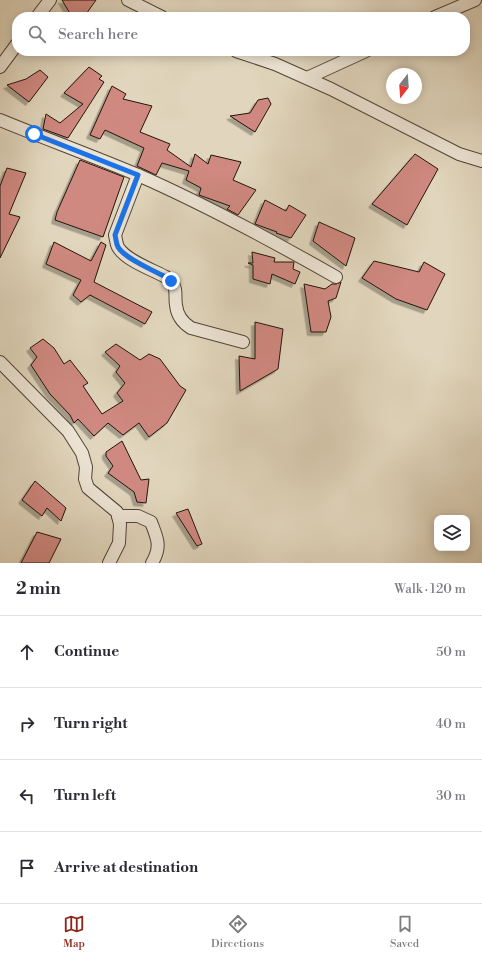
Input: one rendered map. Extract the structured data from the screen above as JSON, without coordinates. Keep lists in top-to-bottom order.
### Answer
{
  "north": "bottom",
  "page": {
    "search": "Search here",
    "heading": ["2 min", "Walk · 120 m"],
    "list": [
      ["Continue", "50 m"],
      ["Turn right", "40 m"],
      ["Turn left", "30 m"],
      "Arrive at destination"
    ],
    "nav": ["Map", "Directions", "Saved"]
  }
}
